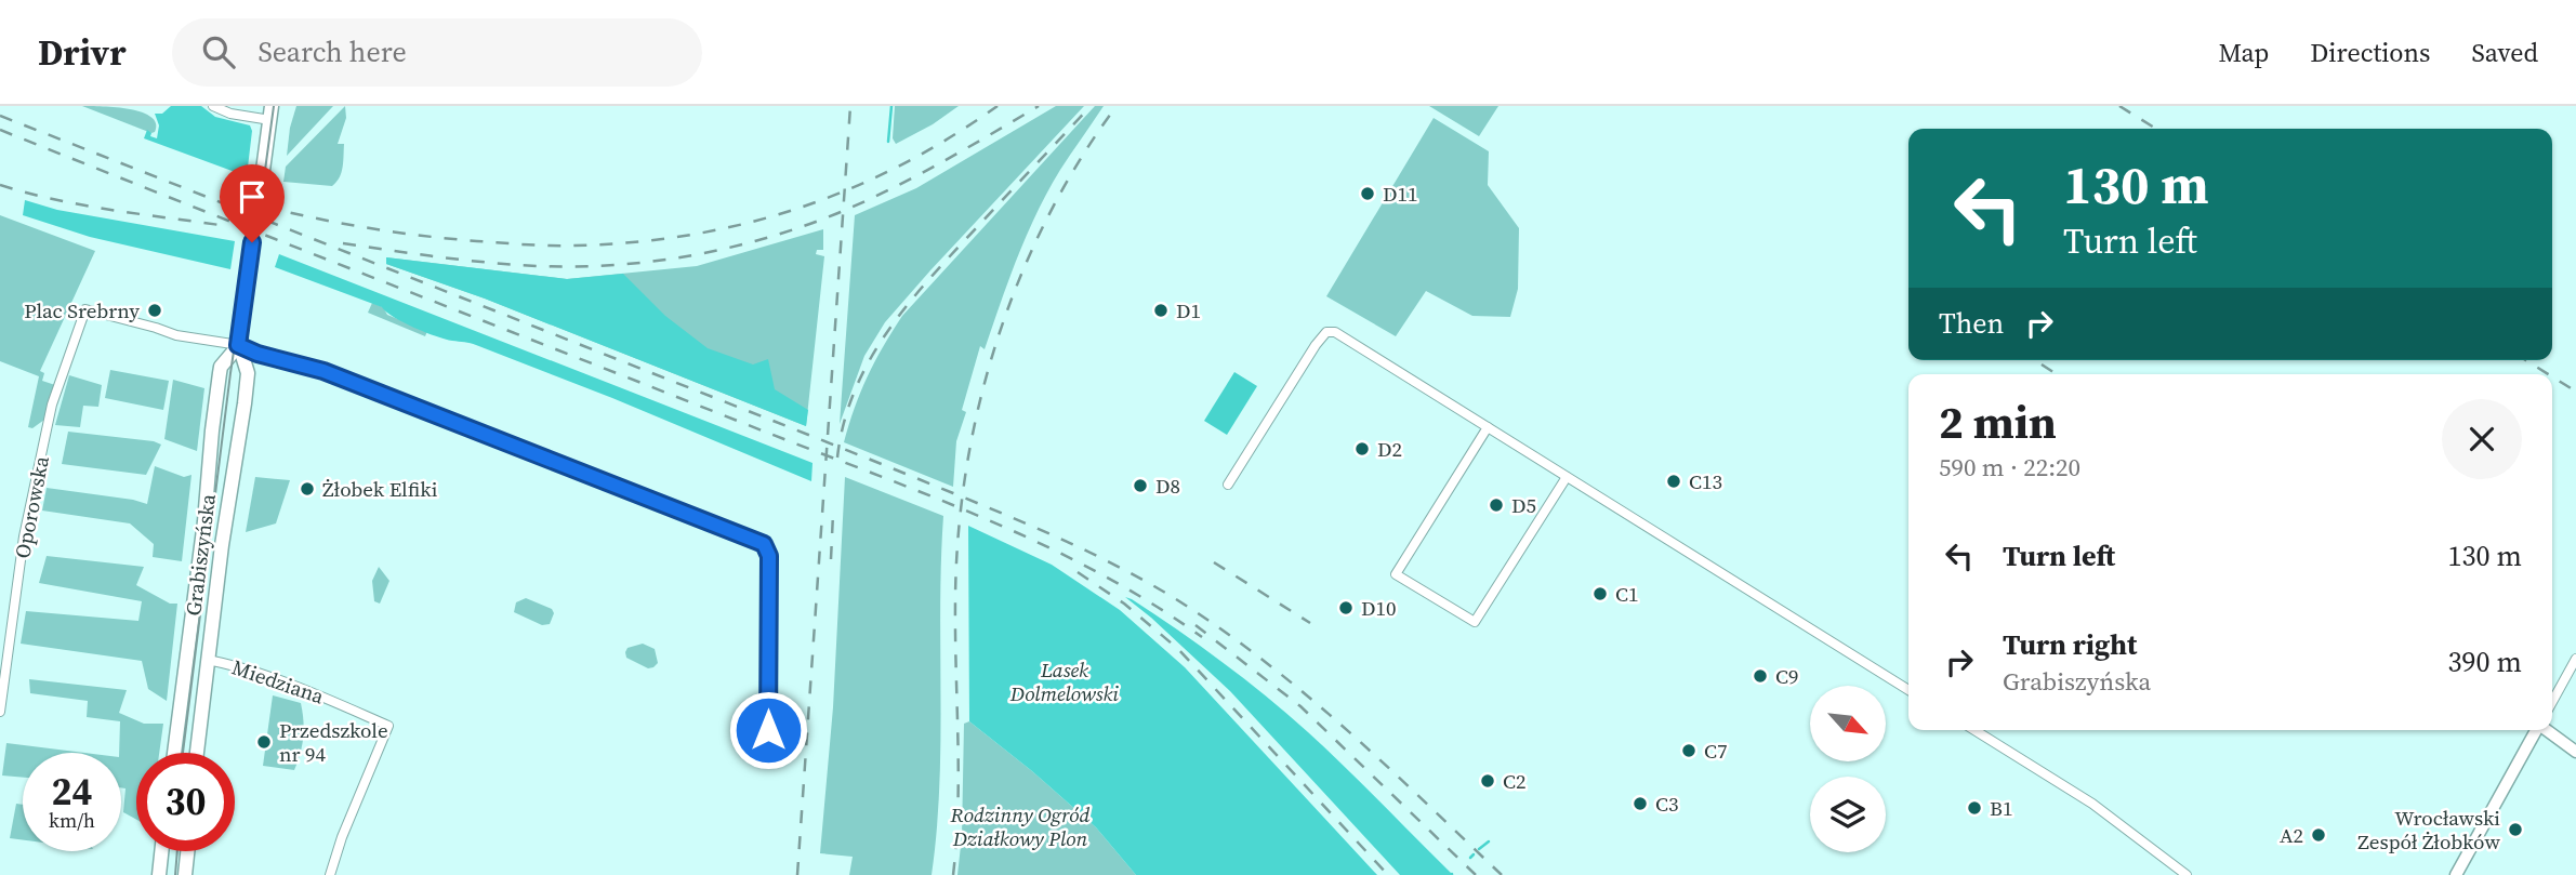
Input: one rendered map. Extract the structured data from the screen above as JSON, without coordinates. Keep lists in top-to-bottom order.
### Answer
{
  "streets": {
    "main road": ["Grabiszyńska"],
    "street": ["Oporowska", "Miedziana"]
  },
  "crossings": [
    ["Oporowska", "Grabiszyńska"],
    ["Grabiszyńska", "Miedziana"]
  ],
  "parks": ["Lasek Dolmelowski", "Rodzinny Ogród Działkowy Plon"],
  "places": [
    "D11",
    "Plac Srebrny",
    "D1",
    "D2",
    "C13",
    "D8",
    "Żłobek Elfiki",
    "D5",
    "C1",
    "D10",
    "C9",
    "Przedszkole nr 94",
    "C7",
    "C2",
    "C3",
    "B1",
    "Wrocławski Zespół Żłobków",
    "A2"
  ],
  "north": "bottom right",
  "page": {
    "header": "Drivr",
    "search": "Search here",
    "nav": ["Map", "Directions", "Saved"],
    "turn": ["130 m", "Turn left"],
    "then": "Then",
    "heading": ["2 min", "590 m · 22:20"],
    "list": [
      {
        "name": "Turn left",
        "value": "130 m"
      },
      {
        "name": "Turn right",
        "note": "Grabiszyńska",
        "value": "390 m"
      }
    ],
    "speed": "24 km/h",
    "limit": "30"
  }
}
